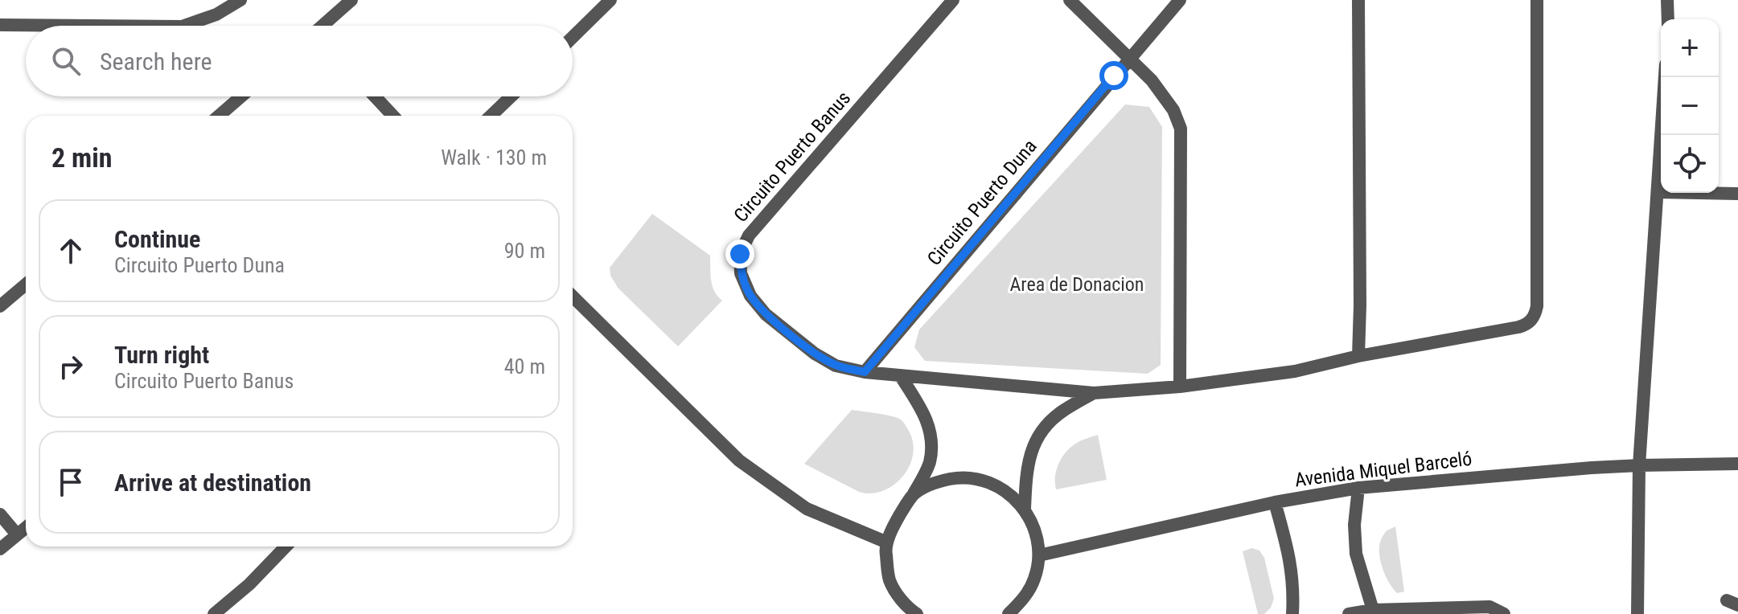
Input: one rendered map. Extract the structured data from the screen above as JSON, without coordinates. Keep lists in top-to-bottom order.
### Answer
{
  "streets": {
    "street": ["Circuito Puerto Banus", "Circuito Puerto Duna", "Avenida Miquel Barceló"]
  },
  "crossings": [
    ["Circuito Puerto Banus", "Circuito Puerto Duna"]
  ],
  "parks": ["Area de Donacion"],
  "page": {
    "map_buttons": ["+", "−"],
    "search": "Search here",
    "heading": ["2 min", "Walk · 130 m"],
    "list": [
      ["Continue", "Circuito Puerto Duna", "90 m"],
      ["Turn right", "Circuito Puerto Banus", "40 m"],
      "Arrive at destination"
    ]
  }
}
